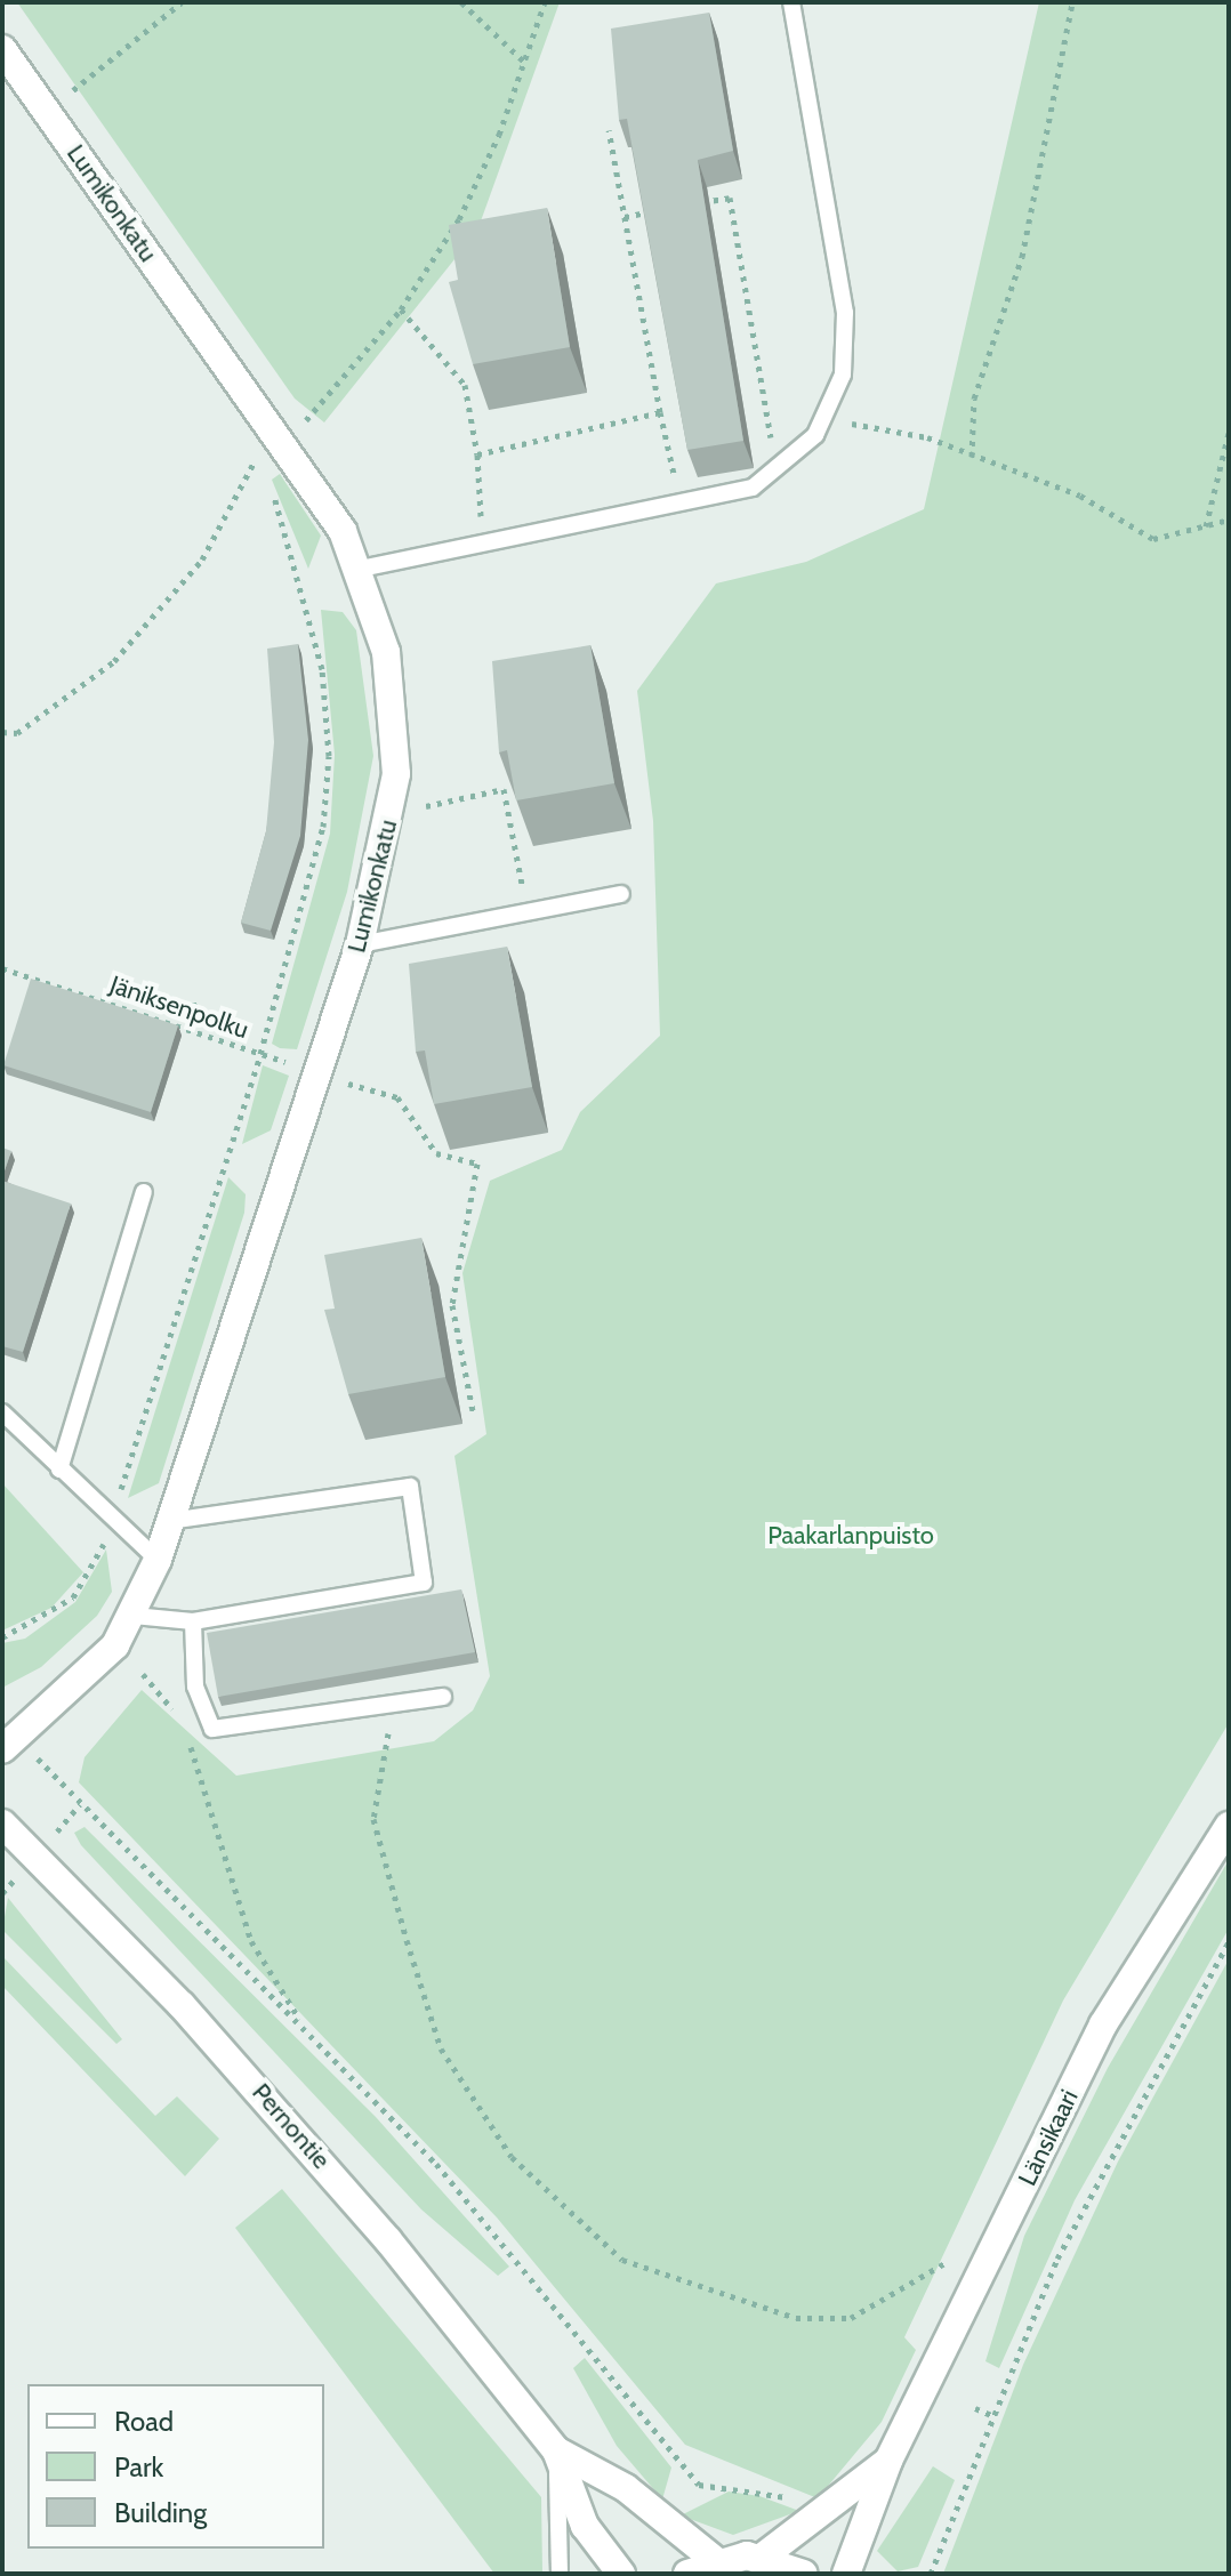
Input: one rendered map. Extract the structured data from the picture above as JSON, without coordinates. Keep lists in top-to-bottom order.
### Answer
{
  "streets": {
    "street": ["Lumikonkatu", "Pernontie", "Länsikaari"],
    "path": ["Jäniksenpolku"]
  },
  "crossings": [
    ["Lumikonkatu", "Jäniksenpolku"]
  ],
  "parks": ["Paakarlanpuisto"],
  "legend": ["Road", "Park", "Building"]
}
